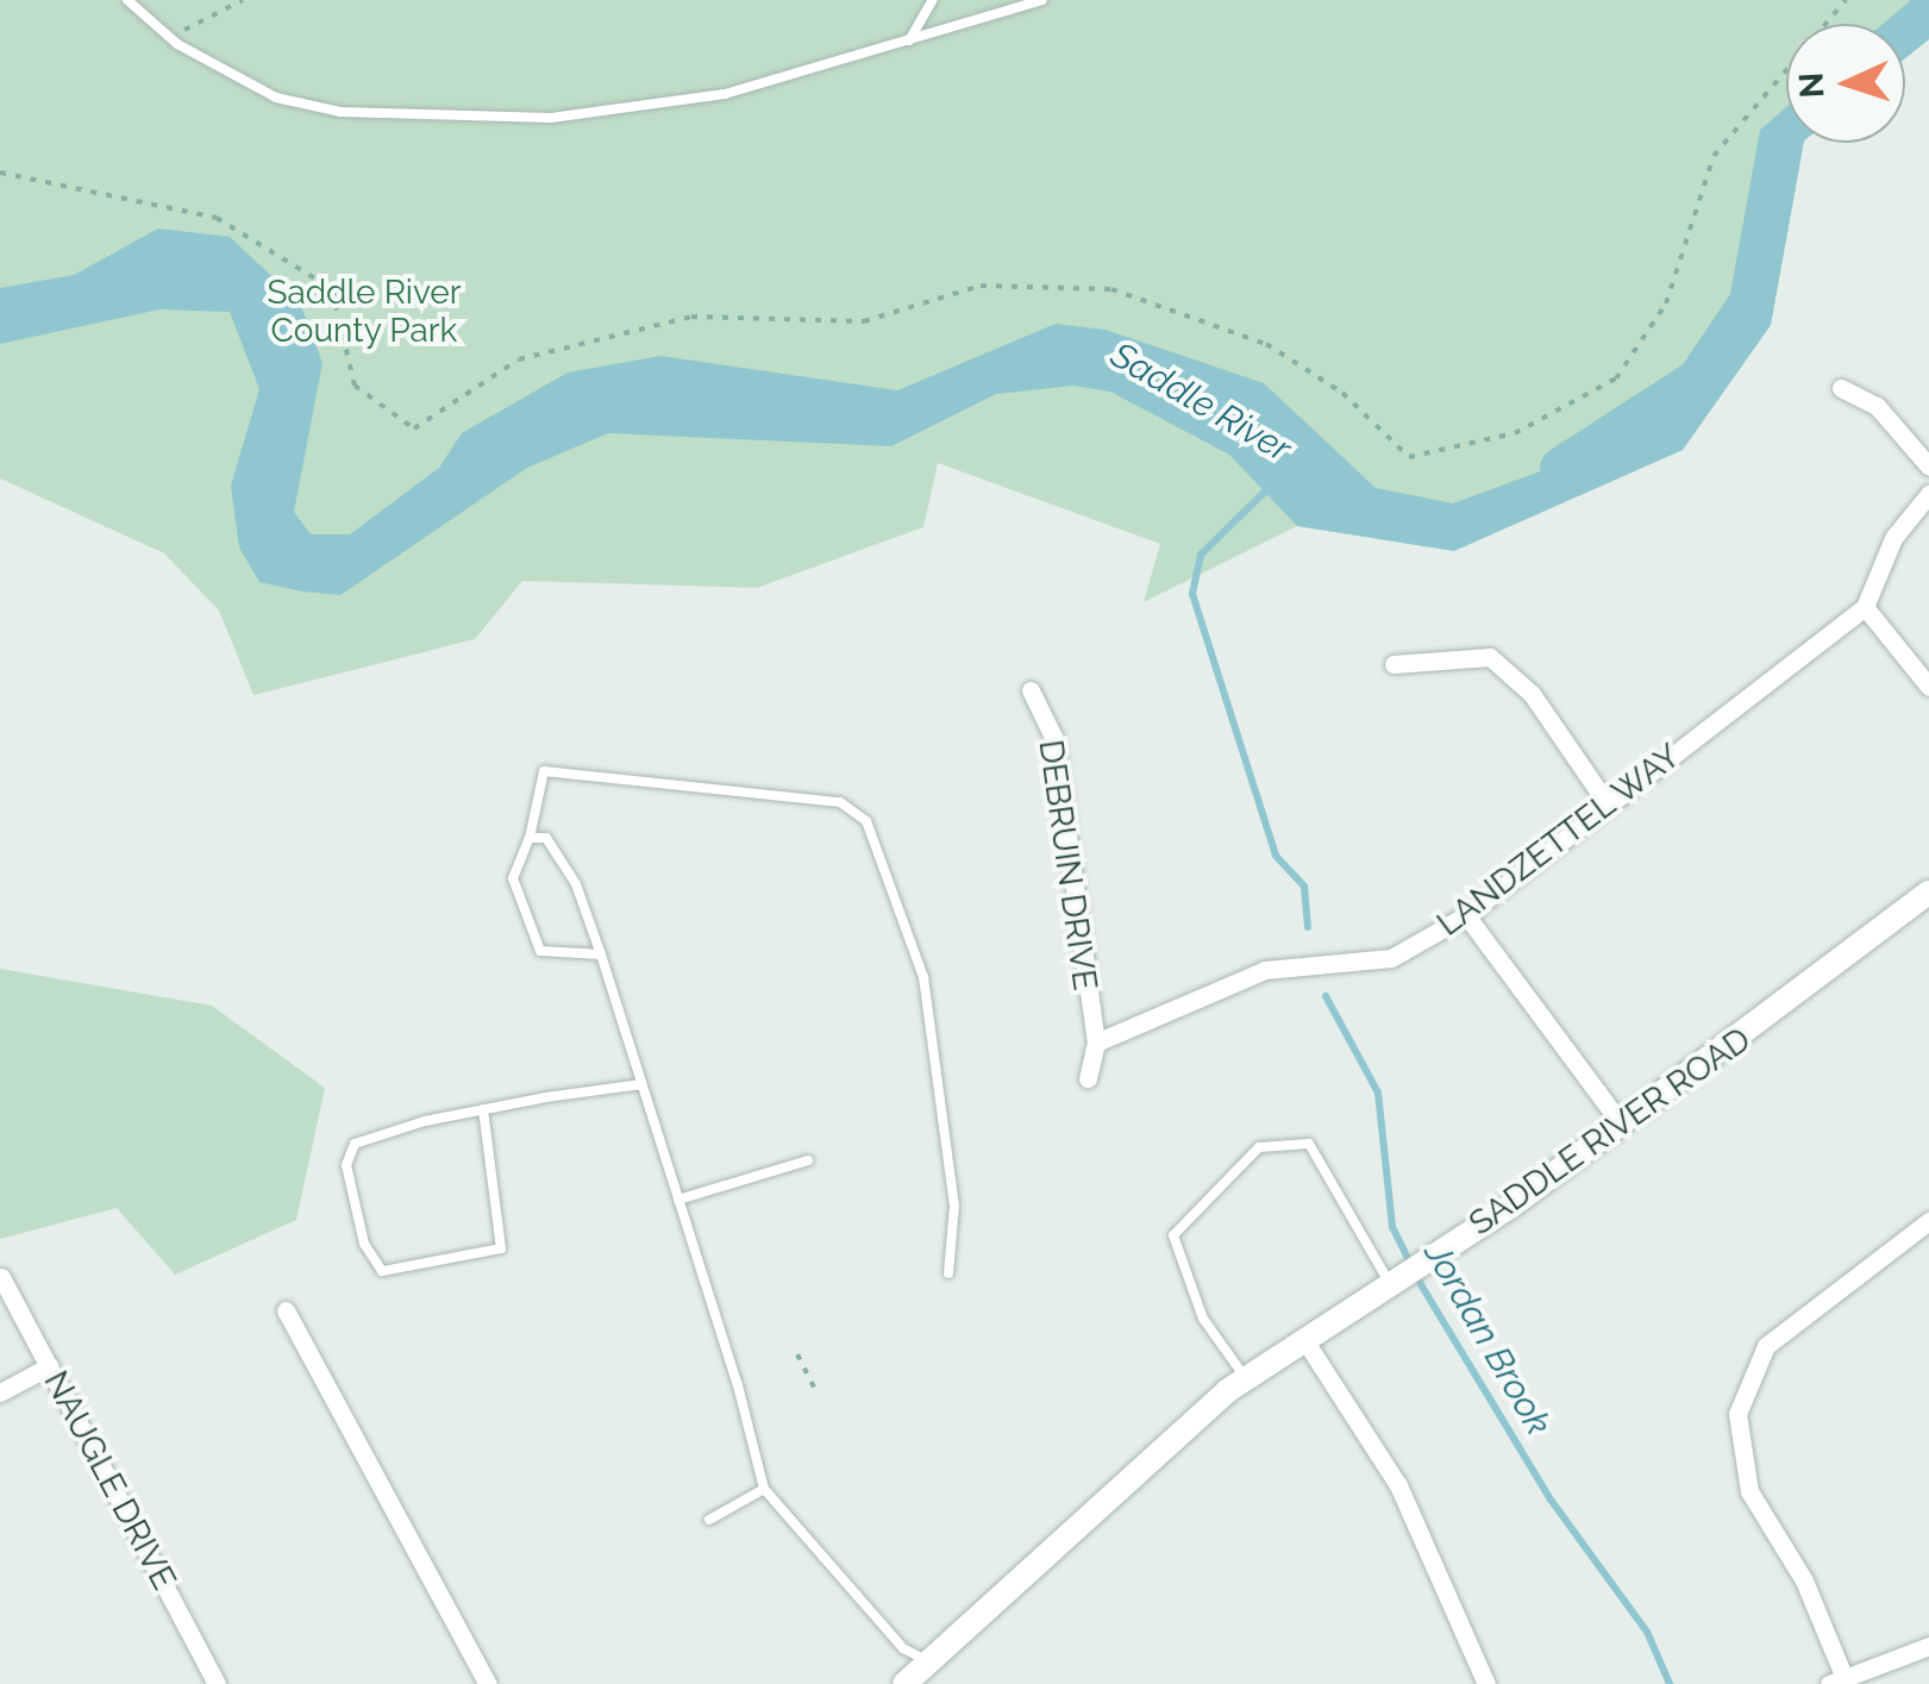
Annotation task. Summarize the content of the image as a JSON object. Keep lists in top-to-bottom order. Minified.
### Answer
{"streets":{"main road":["SADDLE RIVER ROAD"],"street":["LANDZETTEL WAY","DEBRUIN DRIVE","NAUGLE DRIVE"]},"crossings":[["LANDZETTEL WAY","DEBRUIN DRIVE"]],"water":["Saddle River","Jordan Brook"],"parks":["Saddle River County Park"],"north":"left"}
